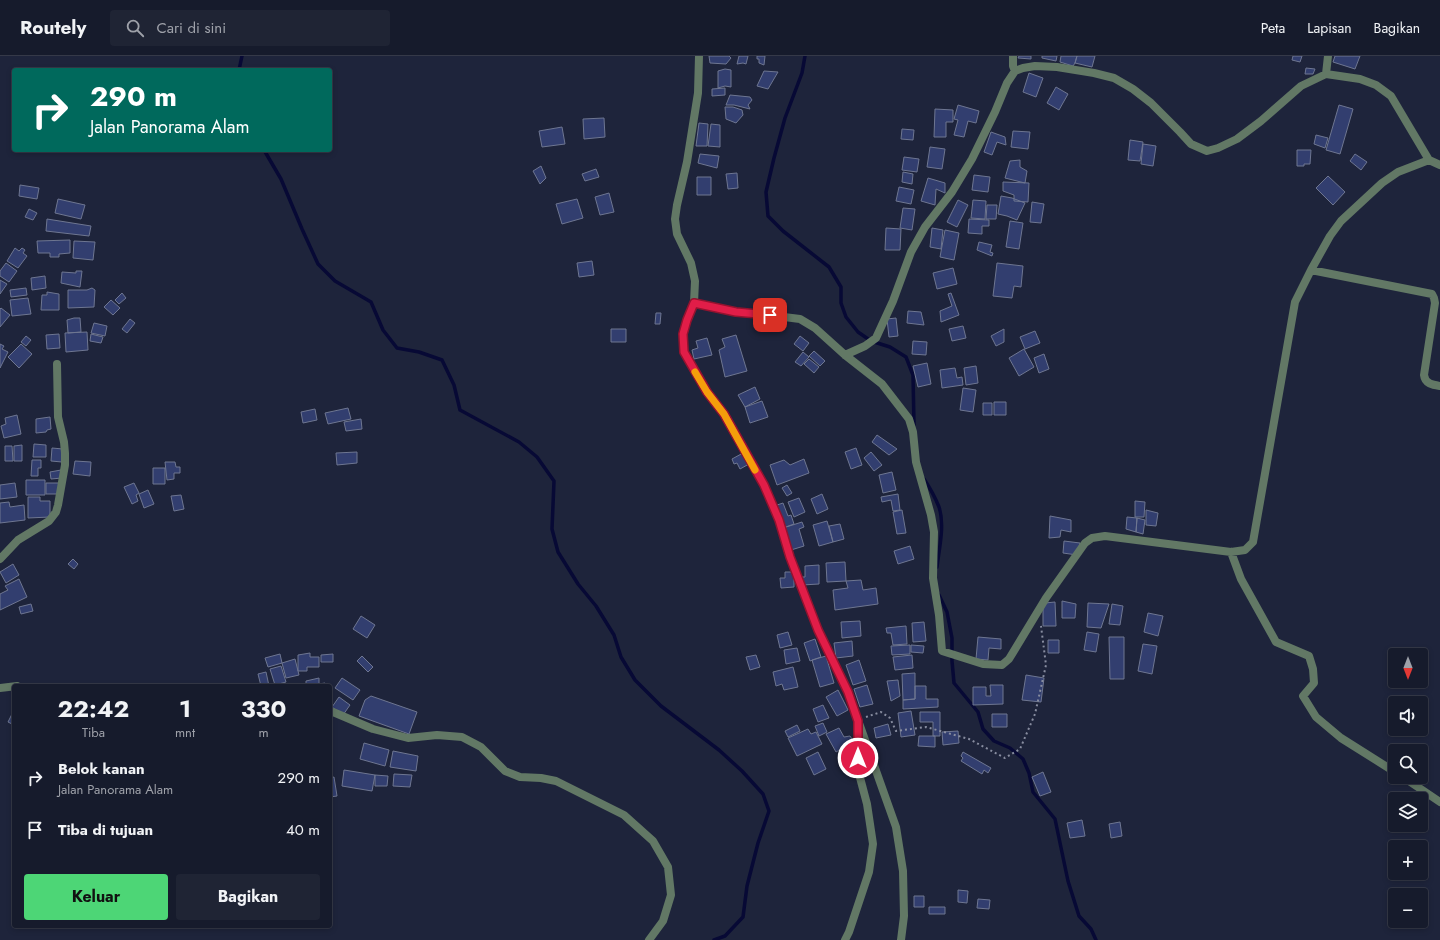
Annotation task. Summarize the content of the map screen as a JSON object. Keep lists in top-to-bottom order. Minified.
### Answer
{"north":"bottom","page":{"header":"Routely","search":"Cari di sini","nav":["Peta","Lapisan","Bagikan"],"turn":["290 m","Jalan Panorama Alam"],"map_buttons":["+","−"],"eta":["22:42","Tiba","1","mnt","330","m"],"list":[{"name":"Belok kanan","note":"Jalan Panorama Alam","value":"290 m"},{"name":"Tiba di tujuan","value":"40 m"}],"buttons":["Keluar","Bagikan"]}}
